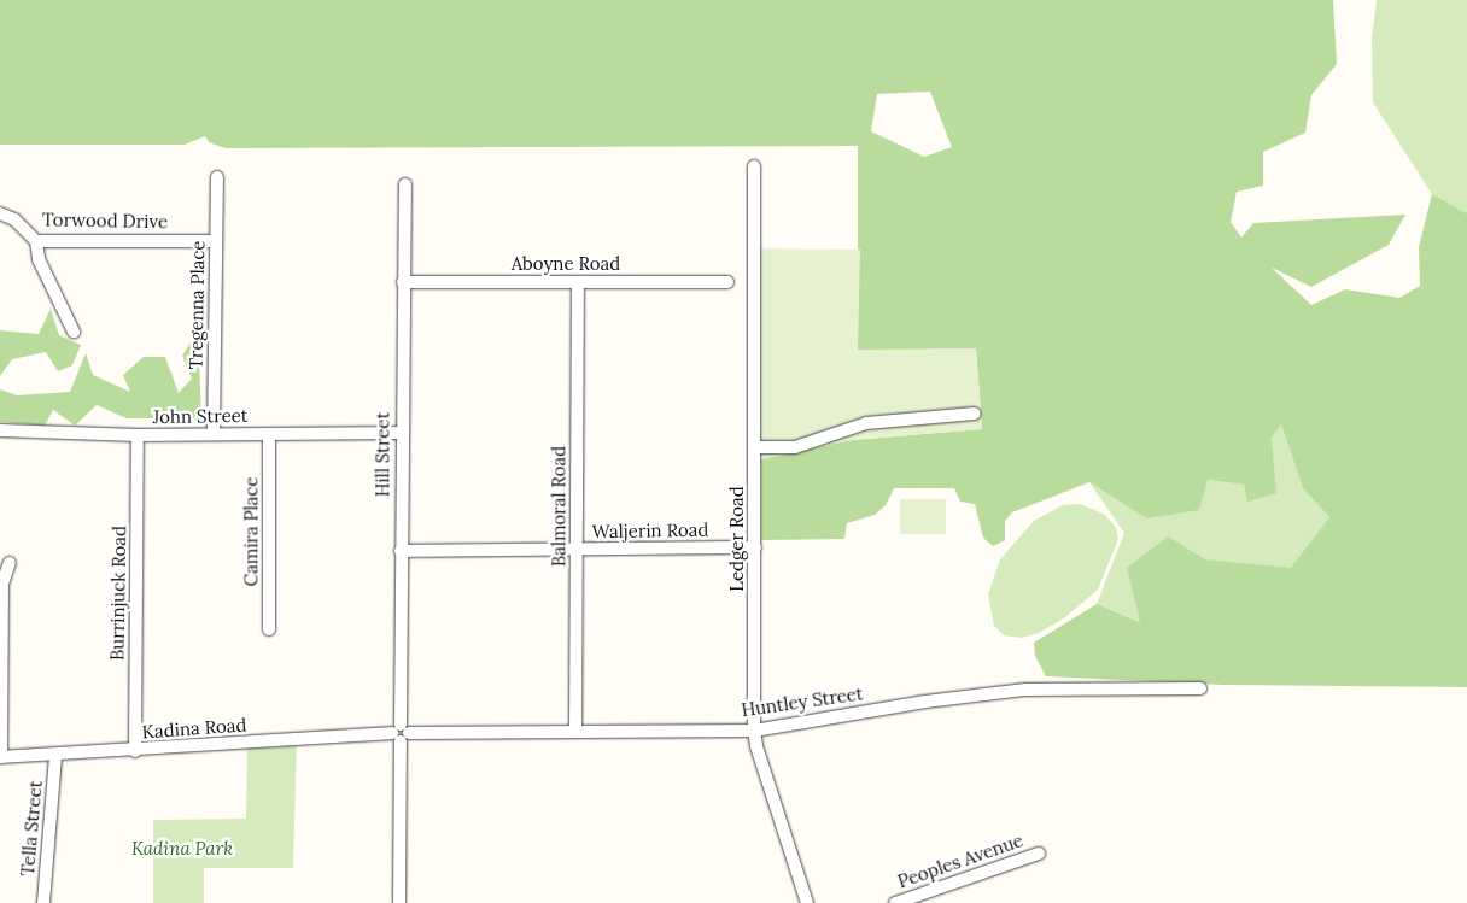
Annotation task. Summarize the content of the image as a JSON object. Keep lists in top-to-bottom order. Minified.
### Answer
{"streets":{"street":["Torwood Drive","Aboyne Road","Tregenna Place","John Street","Hill Street","Balmoral Road","Waljerin Road","Camira Place","Ledger Road","Burrinjuck Road","Huntley Street","Kadina Road","Tella Street","Peoples Avenue"]},"crossings":[["Torwood Drive","Tregenna Place"],["Aboyne Road","Hill Street"],["Aboyne Road","Balmoral Road"],["Tregenna Place","John Street"],["John Street","Hill Street"],["John Street","Camira Place"],["John Street","Burrinjuck Road"],["Hill Street","Waljerin Road"],["Hill Street","Huntley Street"],["Hill Street","Kadina Road"],["Balmoral Road","Waljerin Road"],["Balmoral Road","Huntley Street"],["Waljerin Road","Ledger Road"],["Ledger Road","Huntley Street"],["Burrinjuck Road","Kadina Road"],["Huntley Street","Kadina Road"],["Kadina Road","Tella Street"]],"parks":["Kadina Park"]}
